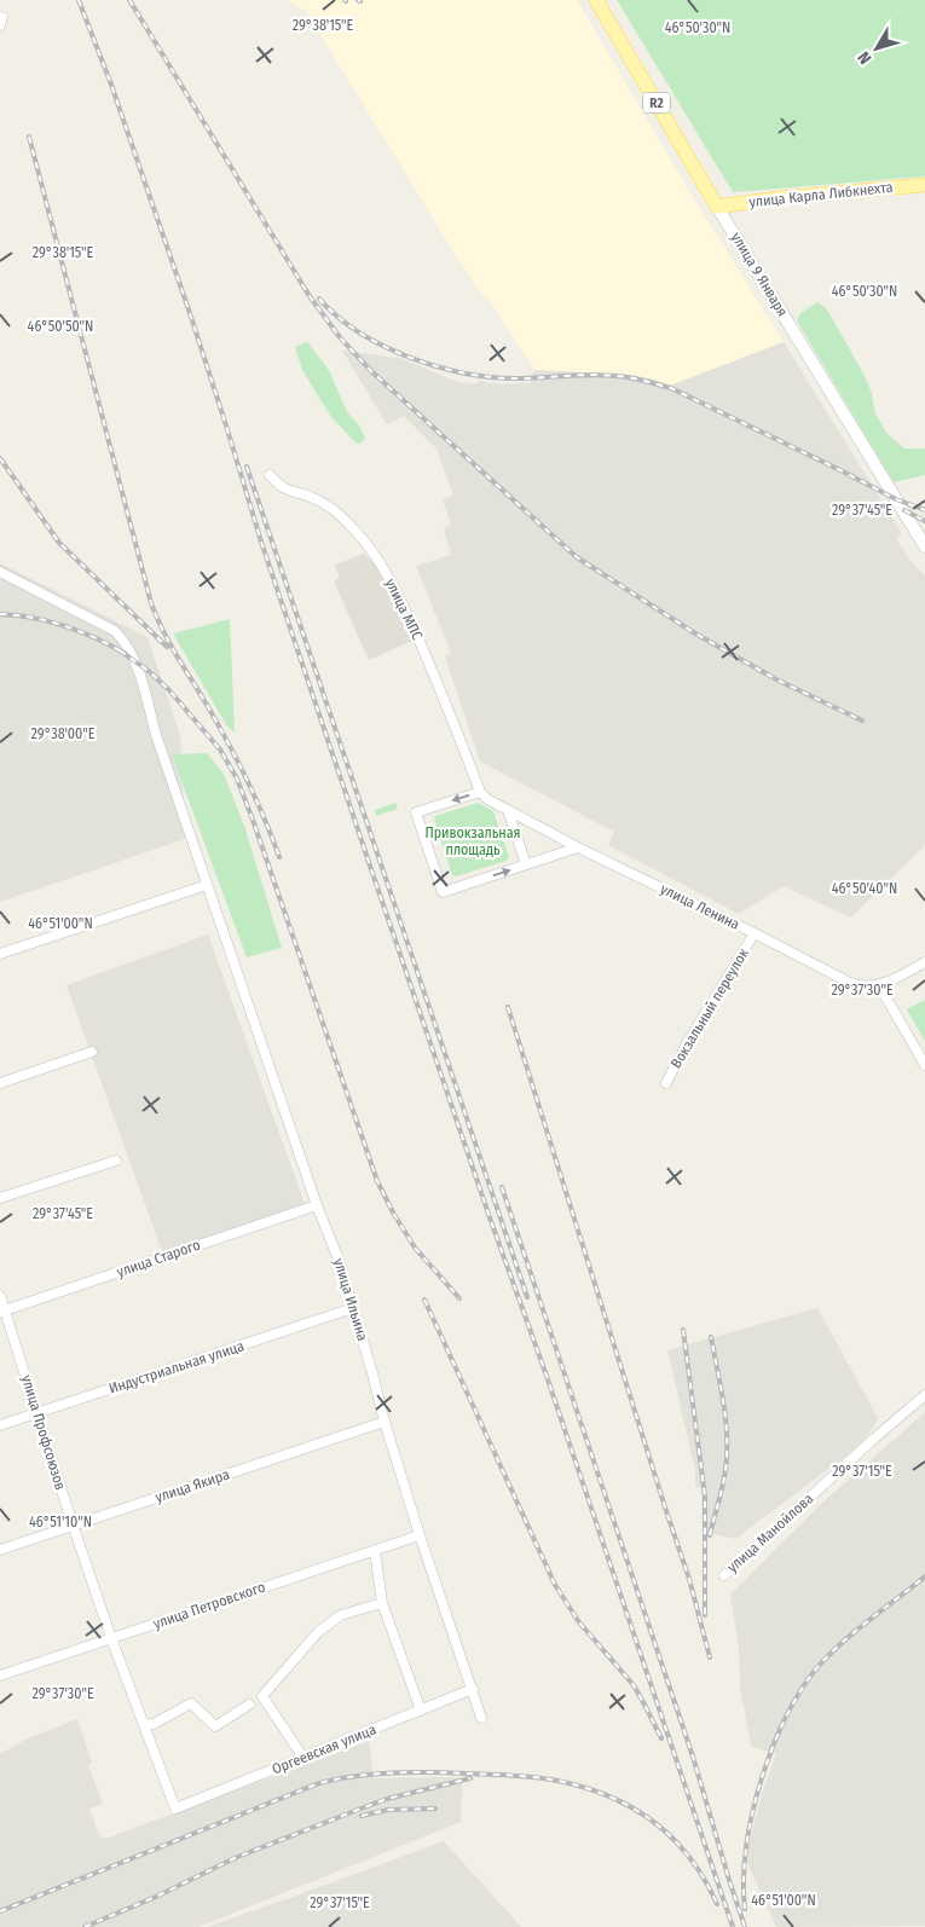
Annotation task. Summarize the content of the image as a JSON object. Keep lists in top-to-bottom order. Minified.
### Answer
{"streets":{"main road":["R2","улица Карла Либкнехта","улица 9 Января"],"street":["улица МПС","улица Ленина","Вокзальный переулок","улица Старого","улица Ильина","Индустриальная улица","улица Профсоюзов","улица Якира","улица Манойлова","улица Петровского","Оргеевская улица"]},"crossings":[["улица Карла Либкнехта","улица 9 Января"],["улица МПС","улица Ленина"],["улица Ленина","Вокзальный переулок"],["улица Старого","улица Ильина"],["улица Старого","улица Профсоюзов"],["улица Ильина","Индустриальная улица"],["улица Ильина","улица Якира"],["улица Ильина","улица Петровского"],["улица Ильина","Оргеевская улица"],["Индустриальная улица","улица Профсоюзов"],["улица Профсоюзов","улица Якира"],["улица Профсоюзов","улица Петровского"],["улица Профсоюзов","Оргеевская улица"]],"parks":["Привокзальная площадь"],"north":"bottom left","coordinates":["29°38'15\"E","46°50'30\"N","46°50'50\"N","29°37'45\"E","29°38'00\"E","46°50'40\"N","46°51'00\"N","29°37'30\"E","29°37'15\"E","46°51'10\"N"]}
